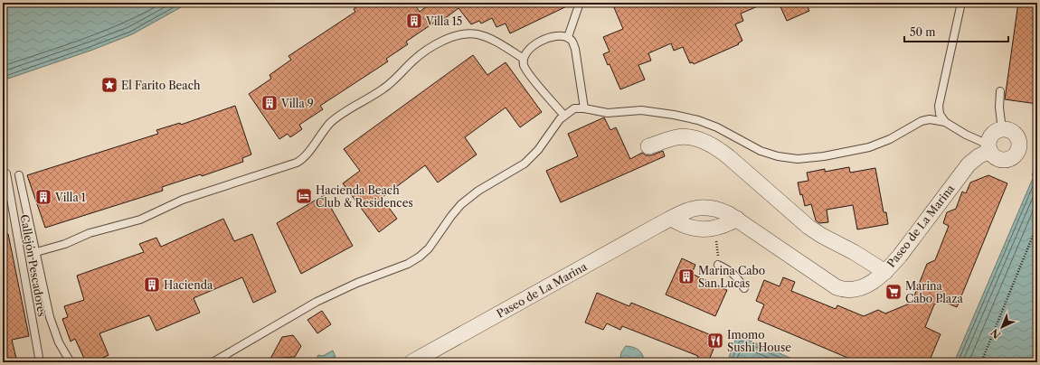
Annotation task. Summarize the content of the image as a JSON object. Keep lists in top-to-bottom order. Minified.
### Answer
{"streets":{"street":["Paseo de La Marina"],"lane":["Callejón Pescadores"]},"places":{"building":["Villa 15","Villa 9","Villa 1","Marina Cabo San Lucas","Hacienda"],"place":["El Farito Beach"],"hotel":["Hacienda Beach Club & Residences"],"supermarket":["Marina Cabo Plaza"],"restaurant":["Imomo Sushi House"]},"scale_bar":"50 m","north":"bottom left"}
